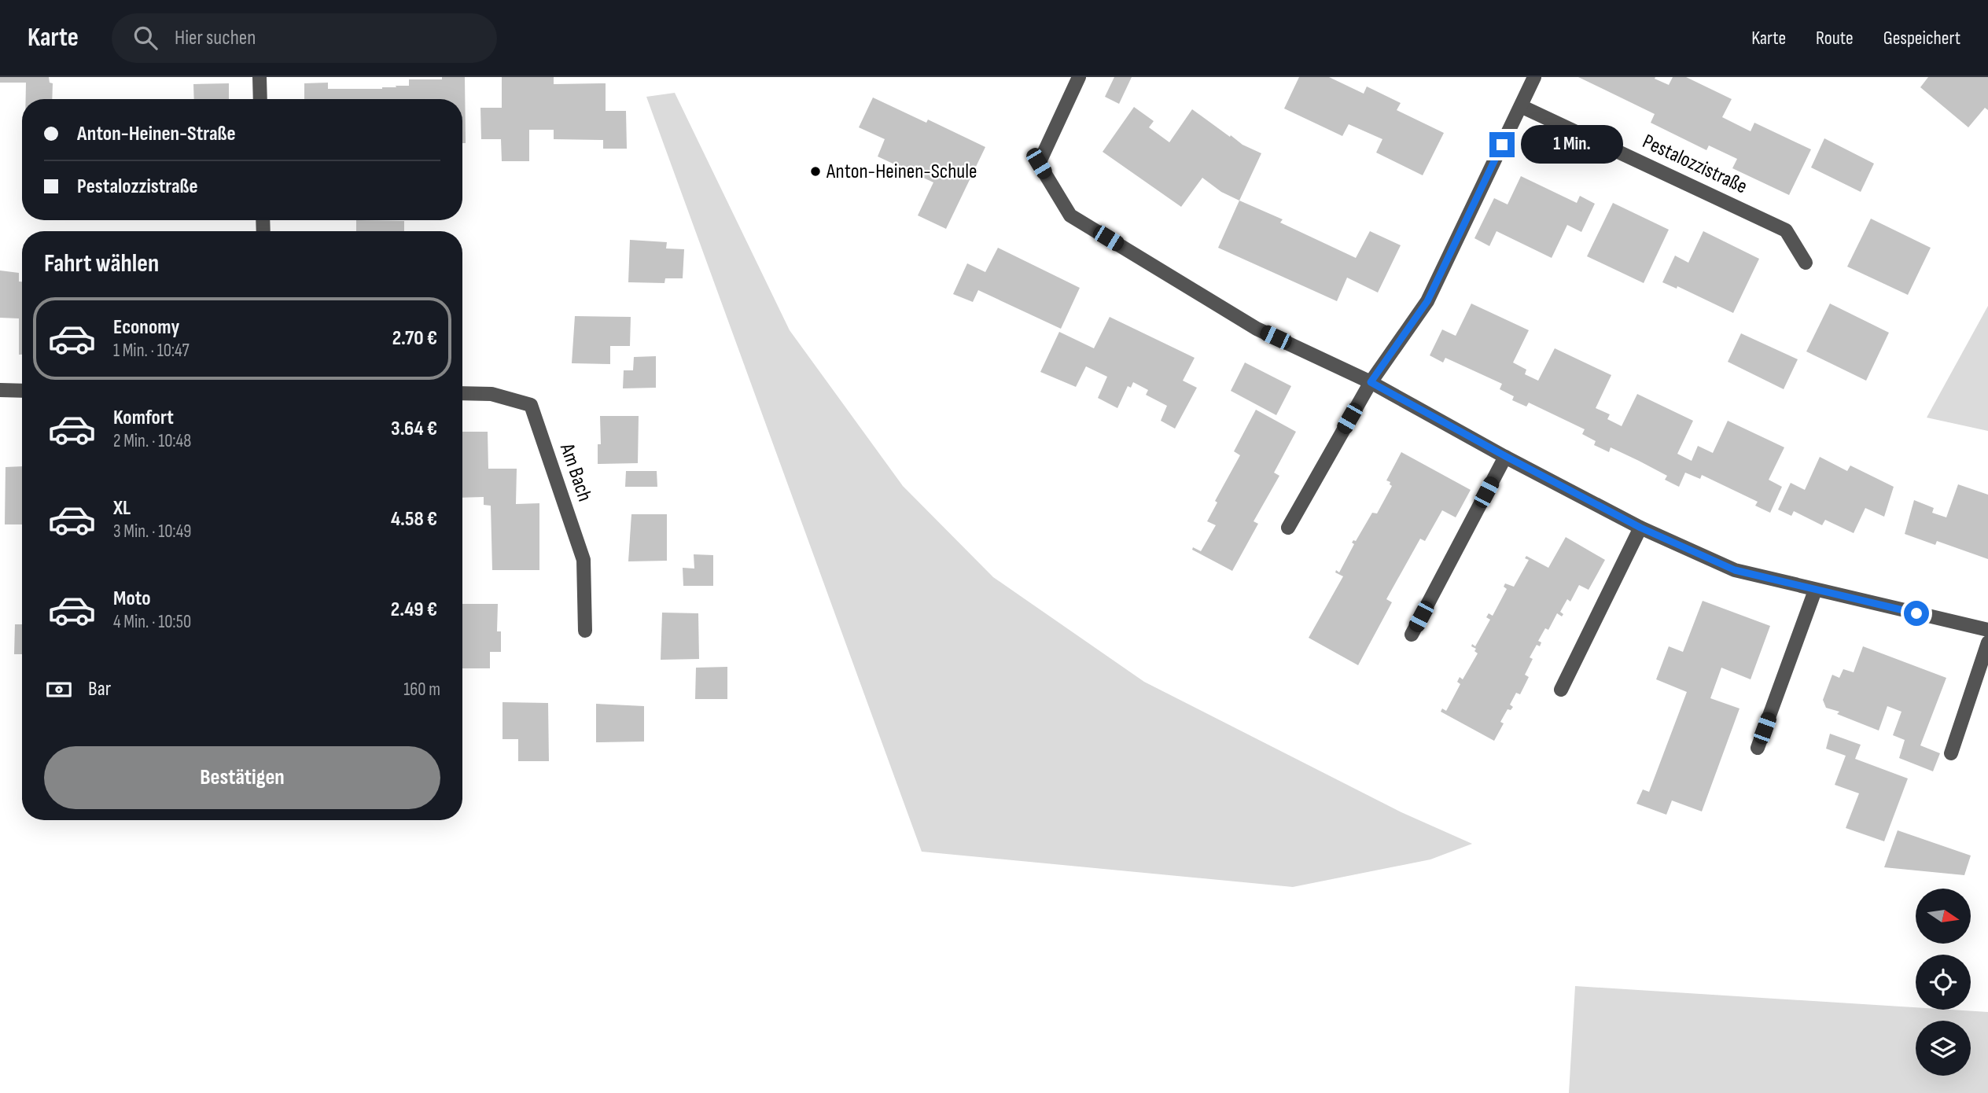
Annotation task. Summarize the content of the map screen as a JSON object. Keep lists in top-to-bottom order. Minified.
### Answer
{"streets":{"street":["Pestalozzistraße","Am Bach"]},"places":["Anton-Heinen-Schule"],"north":"right","page":{"header":"Karte","search":"Hier suchen","nav":["Karte","Route","Gespeichert"],"banner":["Anton-Heinen-Straße","Pestalozzistraße"],"bubble":"1 Min.","heading":"Fahrt wählen","list":[{"name":"Economy","note":"1 Min. · 10:47","value":"2.70 €"},{"name":"Komfort","note":"2 Min. · 10:48","value":"3.64 €"},{"name":"XL","note":"3 Min. · 10:49","value":"4.58 €"},{"name":"Moto","note":"4 Min. · 10:50","value":"2.49 €"}],"pay":["Bar","160 m"],"buttons":"Bestätigen"}}
